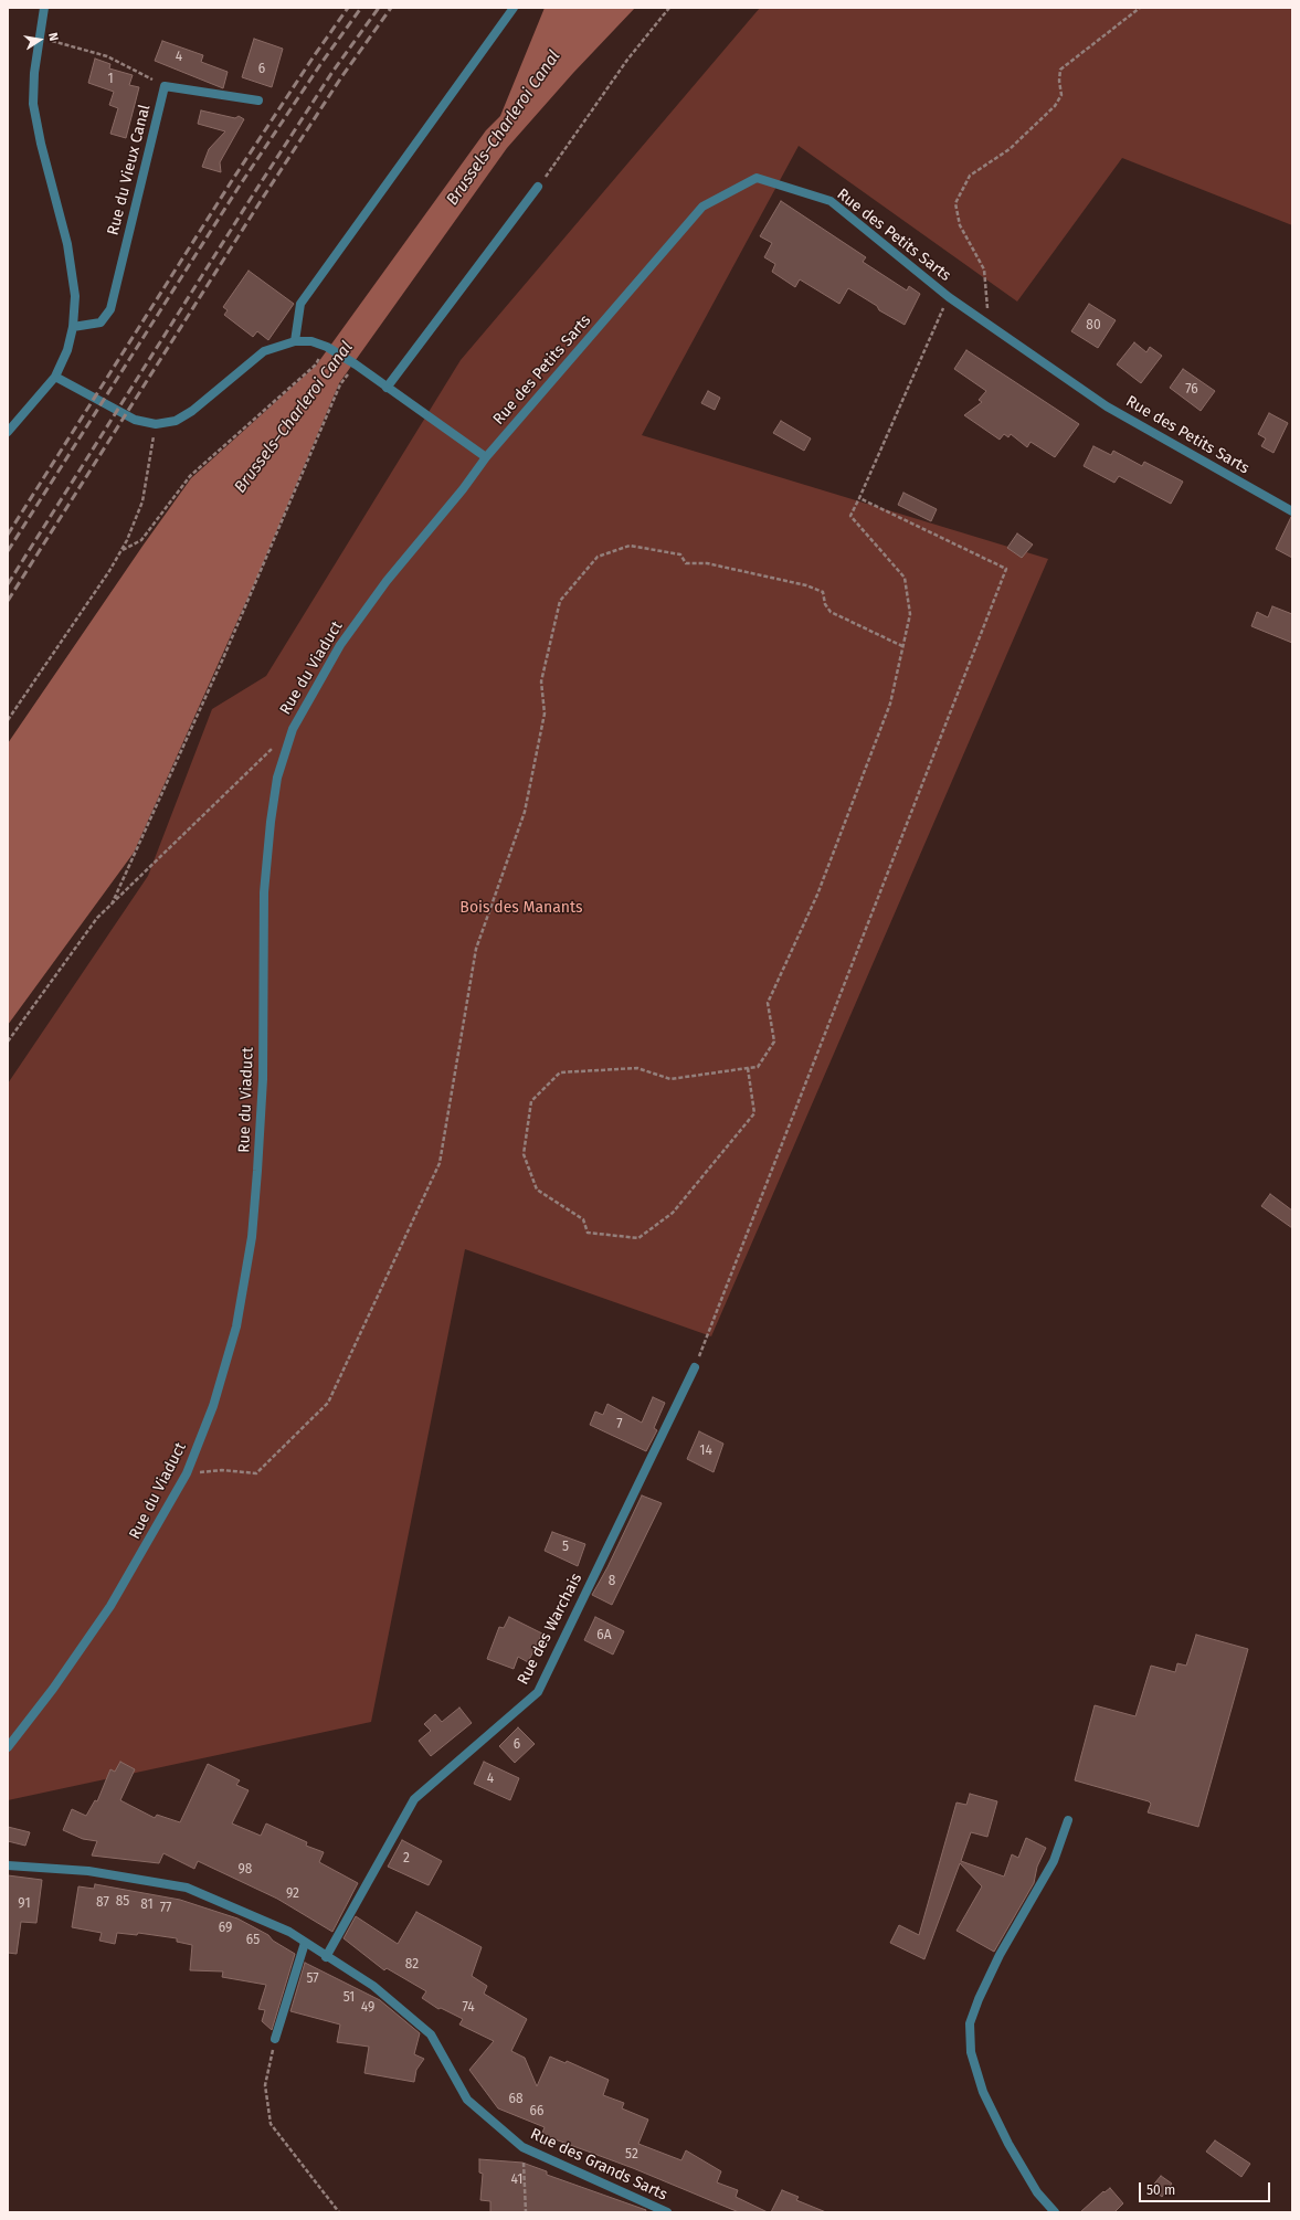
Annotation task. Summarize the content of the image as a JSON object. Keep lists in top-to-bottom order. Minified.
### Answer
{"streets":{"street":["Rue du Vieux Canal","Rue des Petits Sarts","Rue du Viaduct","Rue des Warchais","Rue des Grands Sarts"]},"crossings":[["Rue des Petits Sarts","Rue du Viaduct"],["Rue des Warchais","Rue des Grands Sarts"]],"water":["Brussels–Charleroi Canal"],"parks":["Bois des Manants"],"house_numbers":["4","6","1","80","76","7","14","5","8","6A","6","4","2","98","92","85","87","91","81","77","69","65","82","57","51","49","74","68","66","52","41"],"scale_bar":"50 m","north":"right"}
